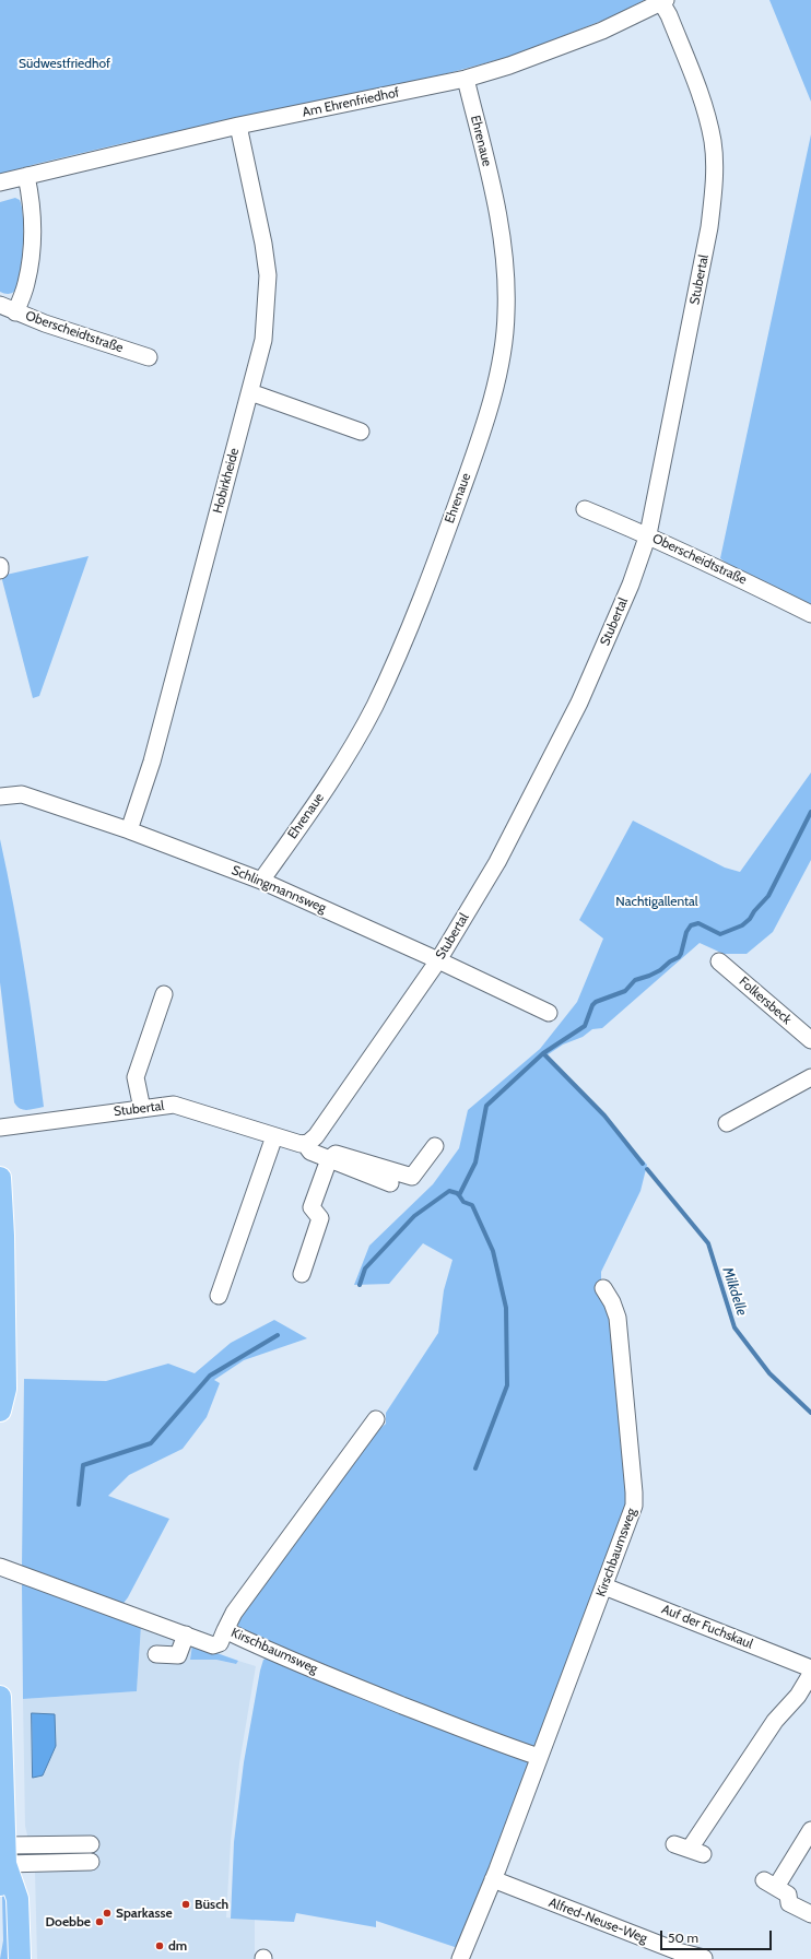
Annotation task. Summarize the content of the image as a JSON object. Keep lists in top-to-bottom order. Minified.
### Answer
{"streets":{"street":["Am Ehrenfriedhof","Ehrenaue","Stubertal","Oberscheidtstraße","Hobirkheide","Schlingmannsweg","Folkersbeck","Kirschbaumsweg","Auf der Fuchskaul","Alfred-Neuse-Weg"]},"crossings":[["Am Ehrenfriedhof","Ehrenaue"],["Am Ehrenfriedhof","Stubertal"],["Am Ehrenfriedhof","Hobirkheide"],["Ehrenaue","Schlingmannsweg"],["Stubertal","Oberscheidtstraße"],["Stubertal","Schlingmannsweg"],["Hobirkheide","Schlingmannsweg"],["Kirschbaumsweg","Auf der Fuchskaul"],["Kirschbaumsweg","Alfred-Neuse-Weg"]],"water":["Milkdelle"],"parks":["Südwestfriedhof","Nachtigallental"],"places":["Büsch","Sparkasse","Doebbe","dm"],"scale_bar":"50 m"}
